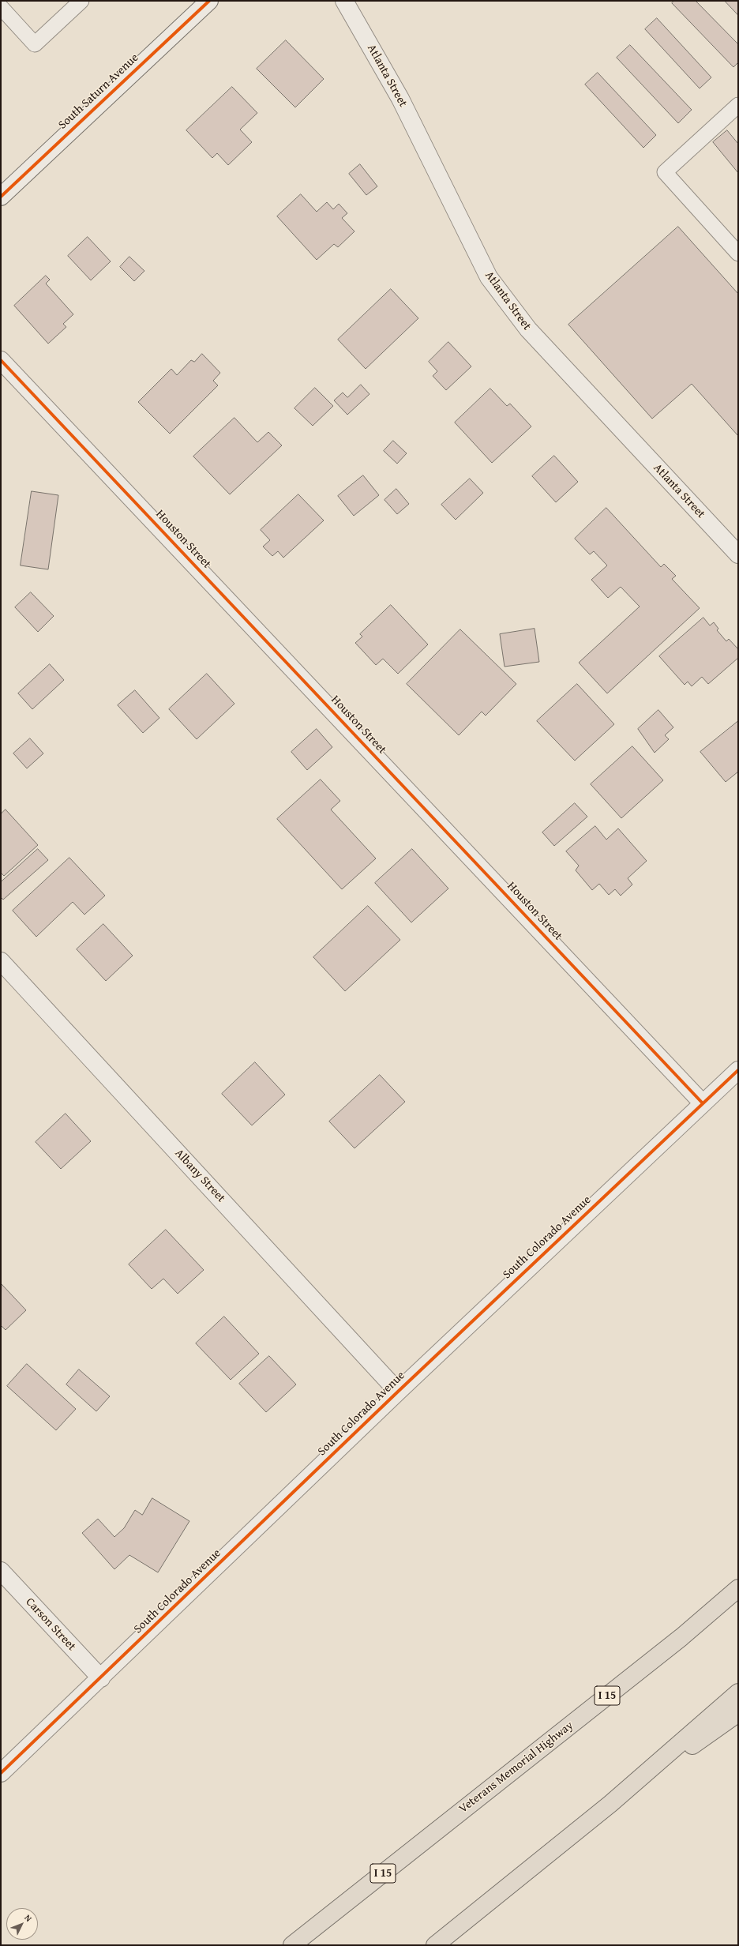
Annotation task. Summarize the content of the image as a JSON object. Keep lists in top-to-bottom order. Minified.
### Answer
{"streets":{"highway":["I 15","Veterans Memorial Highway"],"street":["Atlanta Street","South Saturn Avenue","Houston Street","Albany Street","South Colorado Avenue","Carson Street"]},"crossings":[["Houston Street","South Colorado Avenue"],["Albany Street","South Colorado Avenue"],["South Colorado Avenue","Carson Street"]],"north":"top right"}
